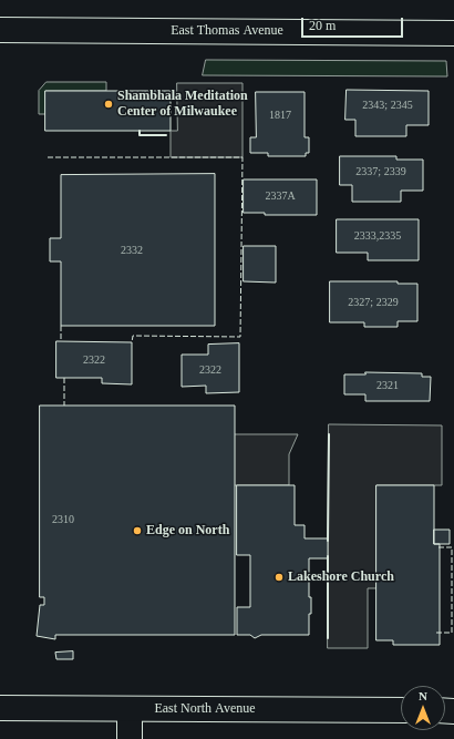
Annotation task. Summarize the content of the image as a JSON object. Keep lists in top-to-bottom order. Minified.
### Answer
{"streets":{"street":["East Thomas Avenue","East North Avenue"]},"places":["Shambhala Meditation Center of Milwaukee","Edge on North","Lakeshore Church"],"house_numbers":["2343; 2345","1817","2337; 2339","2337A","2333,2335","2332","2327; 2329","2322","2322","2321","2310"],"scale_bar":"20 m","north":"top"}
